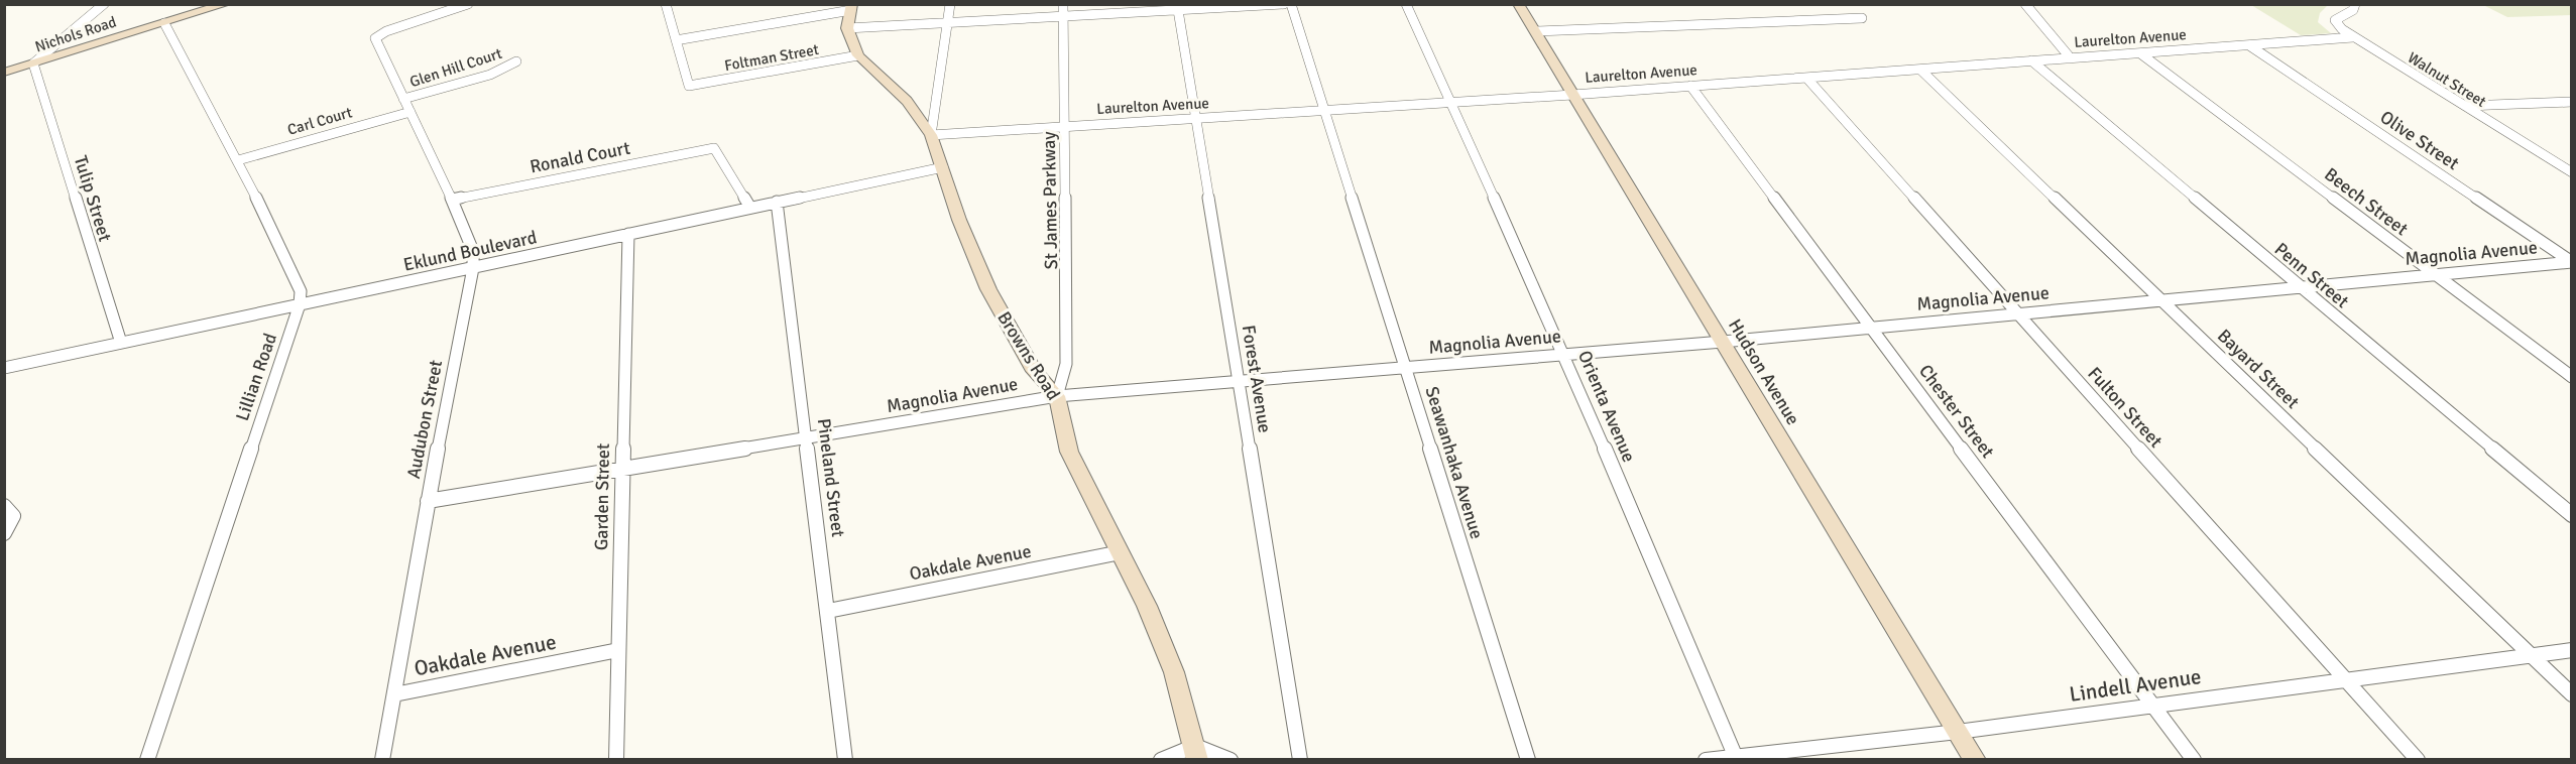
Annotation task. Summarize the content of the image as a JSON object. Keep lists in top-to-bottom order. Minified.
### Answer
{"streets":{"street":["Nichols Road","Laurelton Avenue","Foltman Street","Glen Hill Court","Walnut Street","Carl Court","Olive Street","Ronald Court","Tulip Street","St James Parkway","Beech Street","Eklund Boulevard","Magnolia Avenue","Penn Street","Browns Road","Bayard Street","Hudson Avenue","Lillian Road","Forest Avenue","Orienta Avenue","Fulton Street","Chester Street","Audubon Street","Seawanhaka Avenue","Pineland Street","Garden Street","Oakdale Avenue","Lindell Avenue"]},"crossings":[["Nichols Road","Tulip Street"],["Laurelton Avenue","Walnut Street"],["Laurelton Avenue","Olive Street"],["Laurelton Avenue","St James Parkway"],["Laurelton Avenue","Beech Street"],["Laurelton Avenue","Penn Street"],["Laurelton Avenue","Browns Road"],["Laurelton Avenue","Bayard Street"],["Laurelton Avenue","Hudson Avenue"],["Laurelton Avenue","Forest Avenue"],["Laurelton Avenue","Orienta Avenue"],["Laurelton Avenue","Fulton Street"],["Laurelton Avenue","Chester Street"],["Laurelton Avenue","Seawanhaka Avenue"],["Foltman Street","Browns Road"],["Glen Hill Court","Audubon Street"],["Carl Court","Audubon Street"],["Olive Street","Magnolia Avenue"],["Ronald Court","Eklund Boulevard"],["Ronald Court","Audubon Street"],["Tulip Street","Eklund Boulevard"],["St James Parkway","Magnolia Avenue"],["St James Parkway","Browns Road"],["Beech Street","Magnolia Avenue"],["Eklund Boulevard","Browns Road"],["Eklund Boulevard","Lillian Road"],["Eklund Boulevard","Audubon Street"],["Eklund Boulevard","Pineland Street"],["Eklund Boulevard","Garden Street"],["Magnolia Avenue","Penn Street"],["Magnolia Avenue","Browns Road"],["Magnolia Avenue","Bayard Street"],["Magnolia Avenue","Hudson Avenue"],["Magnolia Avenue","Forest Avenue"],["Magnolia Avenue","Orienta Avenue"],["Magnolia Avenue","Fulton Street"],["Magnolia Avenue","Chester Street"],["Magnolia Avenue","Audubon Street"],["Magnolia Avenue","Seawanhaka Avenue"],["Magnolia Avenue","Pineland Street"],["Magnolia Avenue","Garden Street"],["Browns Road","Oakdale Avenue"],["Bayard Street","Lindell Avenue"],["Hudson Avenue","Lindell Avenue"],["Orienta Avenue","Lindell Avenue"],["Fulton Street","Lindell Avenue"],["Chester Street","Lindell Avenue"],["Audubon Street","Oakdale Avenue"],["Pineland Street","Oakdale Avenue"],["Garden Street","Oakdale Avenue"]]}
